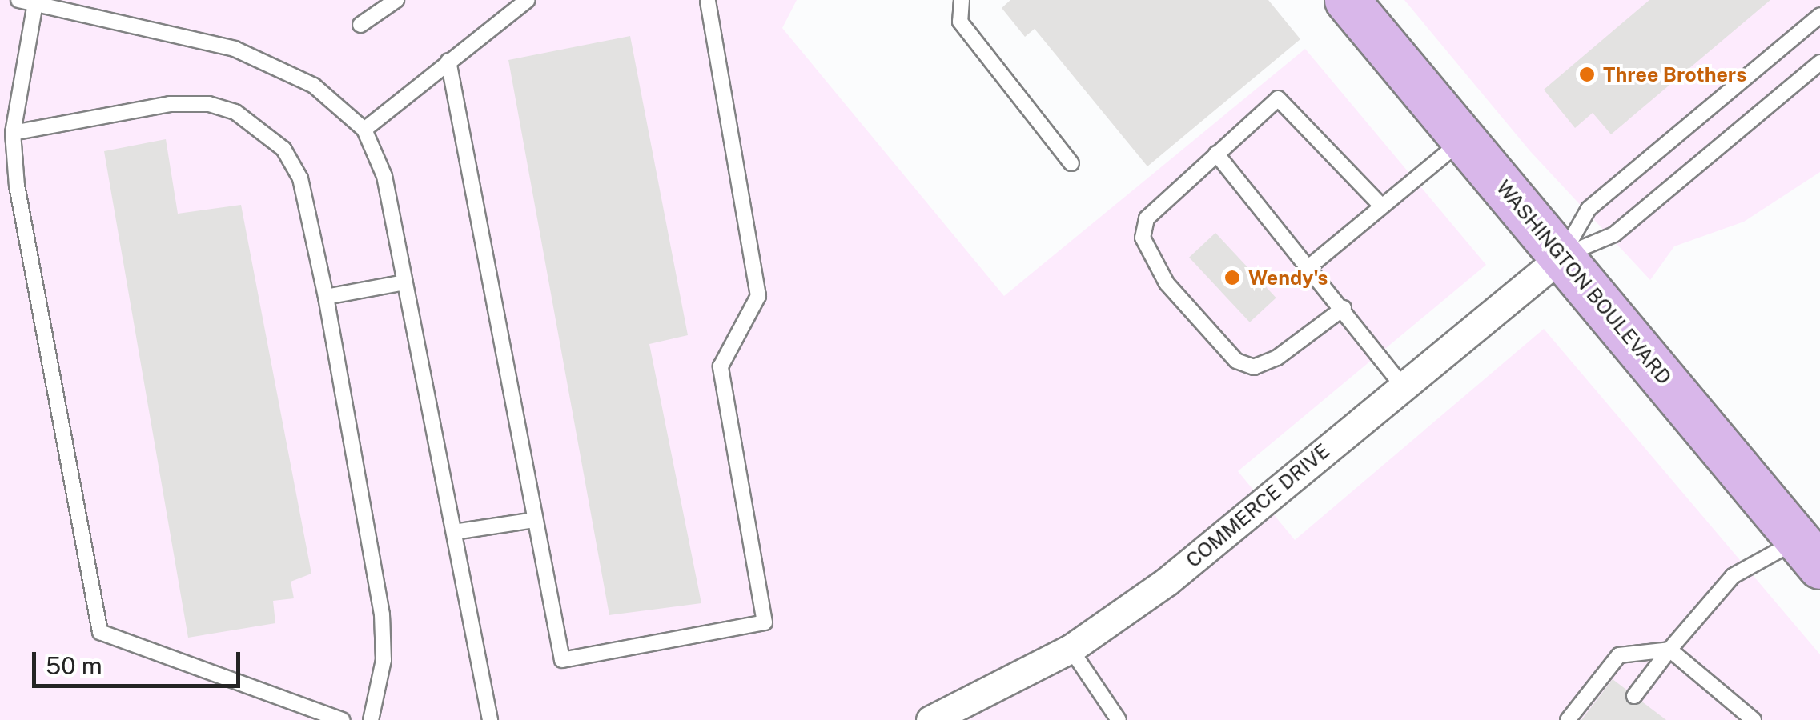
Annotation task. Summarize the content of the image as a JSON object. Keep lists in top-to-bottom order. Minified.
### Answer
{"streets":{"main road":["WASHINGTON BOULEVARD"],"street":["COMMERCE DRIVE"]},"crossings":[["WASHINGTON BOULEVARD","COMMERCE DRIVE"]],"places":["Three Brothers","Wendy's"],"scale_bar":"50 m"}
